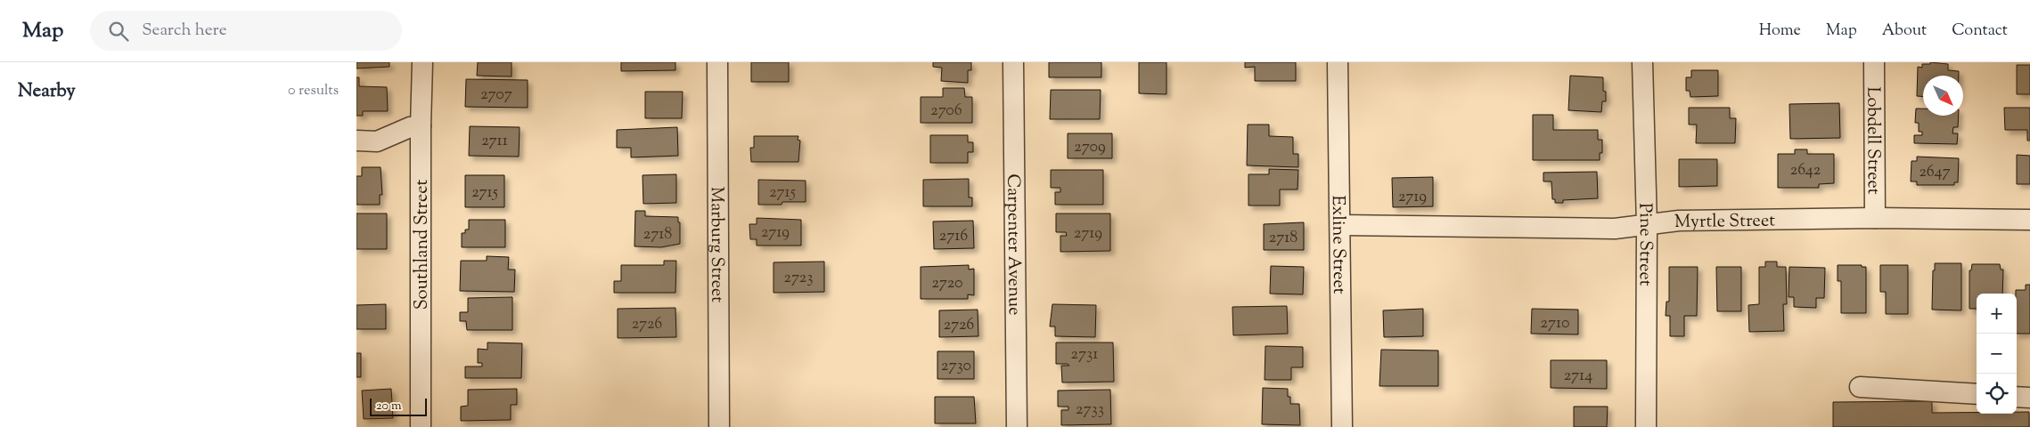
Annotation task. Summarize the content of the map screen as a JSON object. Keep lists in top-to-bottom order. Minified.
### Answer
{"streets":{"street":["Lobdell Street","Myrtle Street","Southland Street","Marburg Street","Carpenter Avenue","Exline Street","Pine Street"]},"crossings":[["Lobdell Street","Myrtle Street"],["Myrtle Street","Exline Street"],["Myrtle Street","Pine Street"]],"house_numbers":["2707","2706","2711","2709","2642","2647","2715","2715","2719","2719","2719","2718","2716","2718","2723","2720","2710","2726","2726","2731","2730","2714","2733"],"scale_bar":"20 m","north":"bottom right","page":{"header":"Map","search":"Search here","nav":["Home","Map","About","Contact"],"heading":["Nearby","0 results"],"map_buttons":["+","−"],"scale":"20 m"}}
